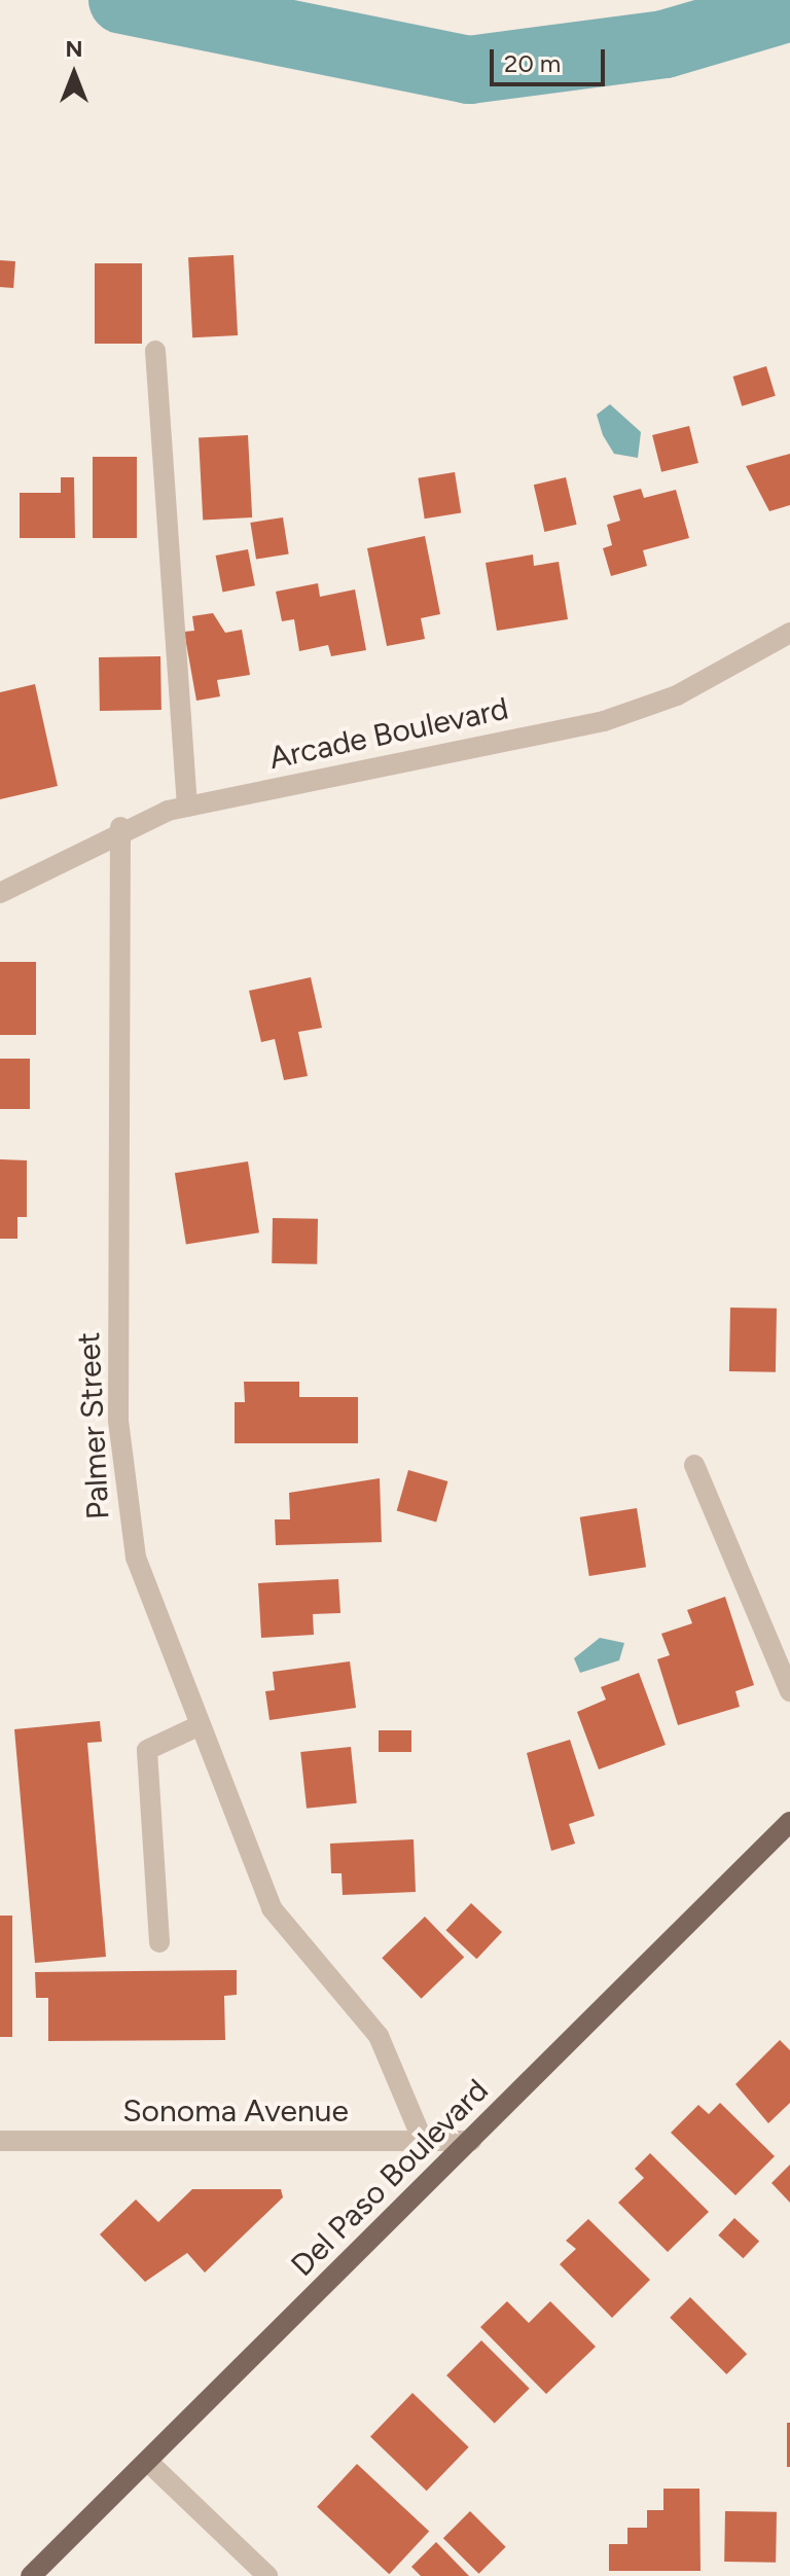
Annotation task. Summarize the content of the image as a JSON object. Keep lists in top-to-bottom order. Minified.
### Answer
{"streets":{"main road":["Del Paso Boulevard"],"street":["Arcade Boulevard","Palmer Street","Sonoma Avenue"]},"crossings":[["Arcade Boulevard","Palmer Street"],["Palmer Street","Sonoma Avenue"],["Sonoma Avenue","Del Paso Boulevard"]],"scale_bar":"20 m","north":"top"}
